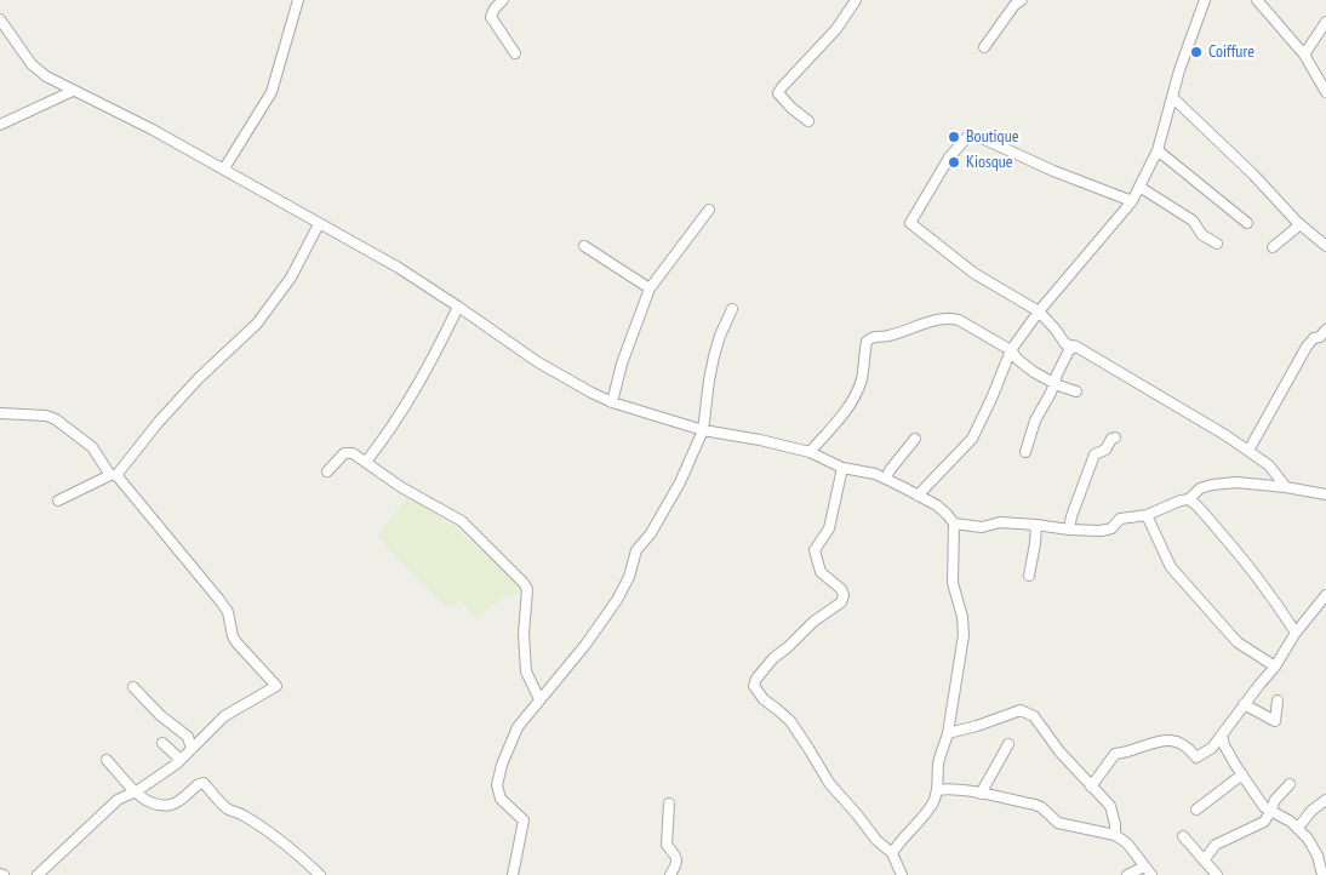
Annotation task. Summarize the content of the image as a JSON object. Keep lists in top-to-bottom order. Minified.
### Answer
{"places":["Coiffure","Boutique","Kiosque"]}
